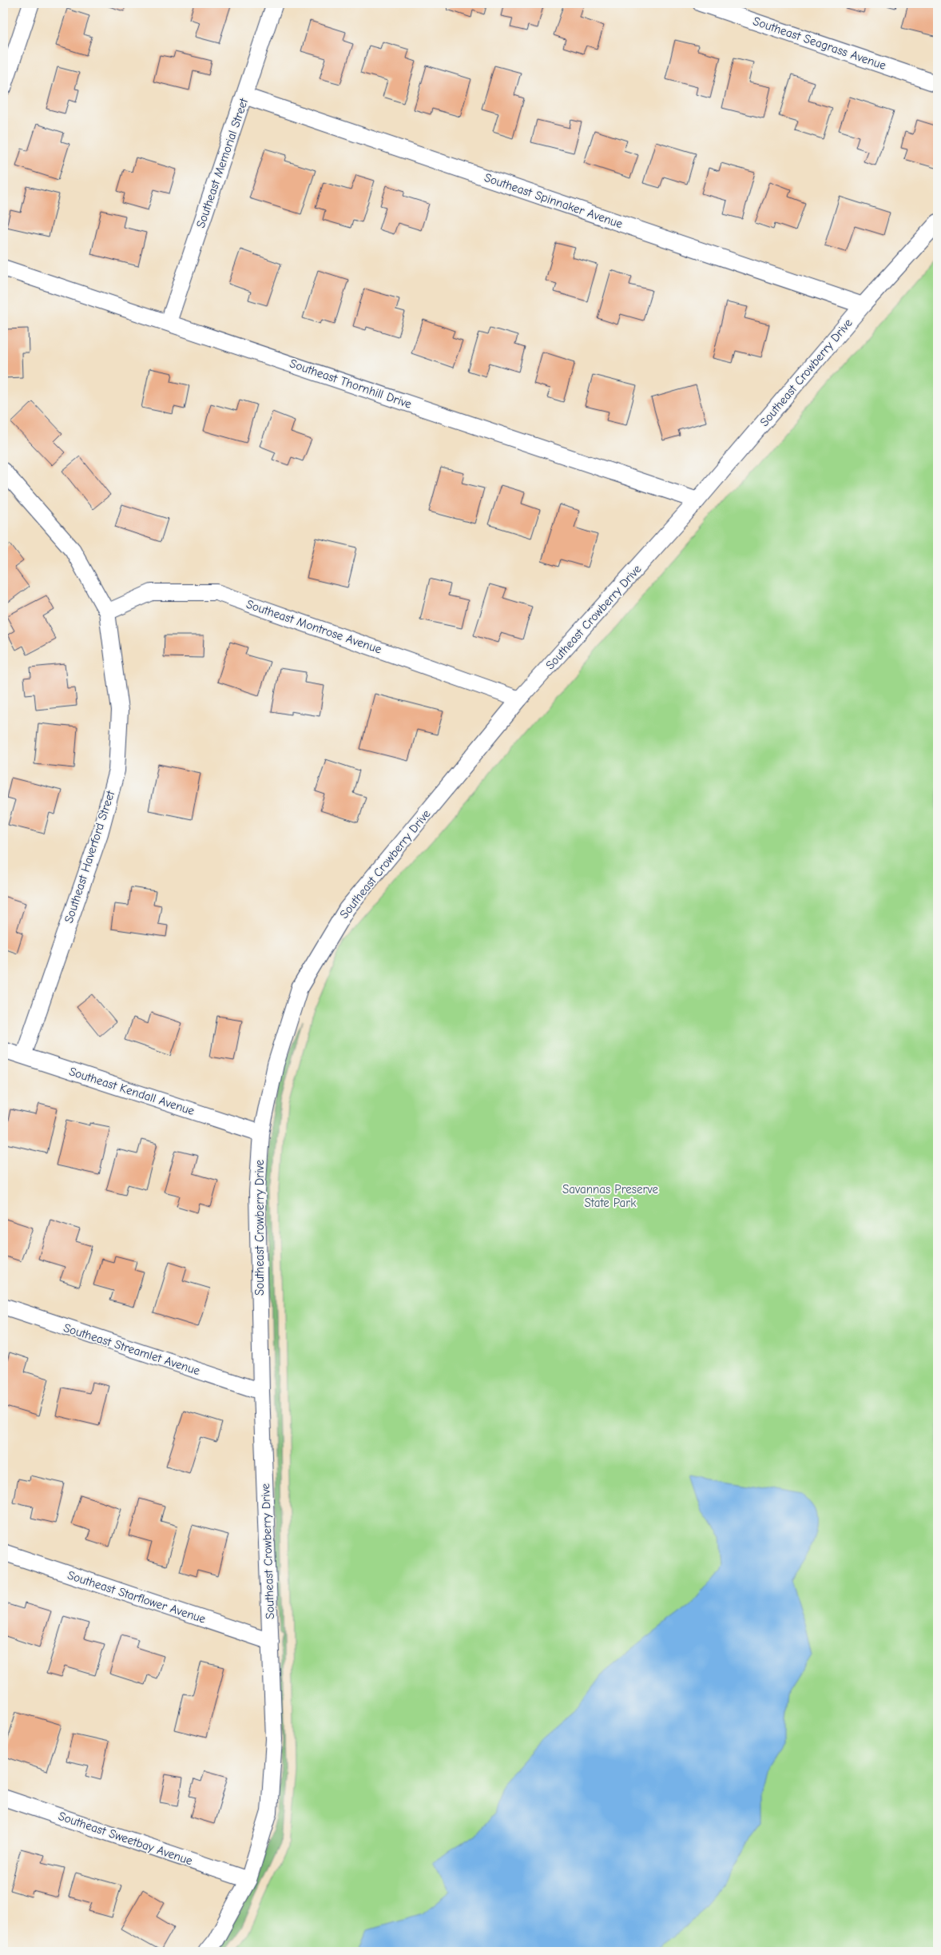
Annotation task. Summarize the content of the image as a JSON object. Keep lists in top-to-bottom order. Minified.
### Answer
{"streets":{"street":["Southeast Seagrass Avenue","Southeast Memorial Street","Southeast Spinnaker Avenue","Southeast Crowberry Drive","Southeast Thornhill Drive","Southeast Montrose Avenue","Southeast Haverford Street","Southeast Kendall Avenue","Southeast Streamlet Avenue","Southeast Starflower Avenue","Southeast Sweetbay Avenue"]},"crossings":[["Southeast Memorial Street","Southeast Spinnaker Avenue"],["Southeast Memorial Street","Southeast Thornhill Drive"],["Southeast Spinnaker Avenue","Southeast Crowberry Drive"],["Southeast Crowberry Drive","Southeast Thornhill Drive"],["Southeast Crowberry Drive","Southeast Montrose Avenue"],["Southeast Crowberry Drive","Southeast Kendall Avenue"],["Southeast Crowberry Drive","Southeast Streamlet Avenue"],["Southeast Crowberry Drive","Southeast Starflower Avenue"],["Southeast Crowberry Drive","Southeast Sweetbay Avenue"],["Southeast Montrose Avenue","Southeast Haverford Street"],["Southeast Haverford Street","Southeast Kendall Avenue"]],"parks":["Savannas Preserve State Park"]}
